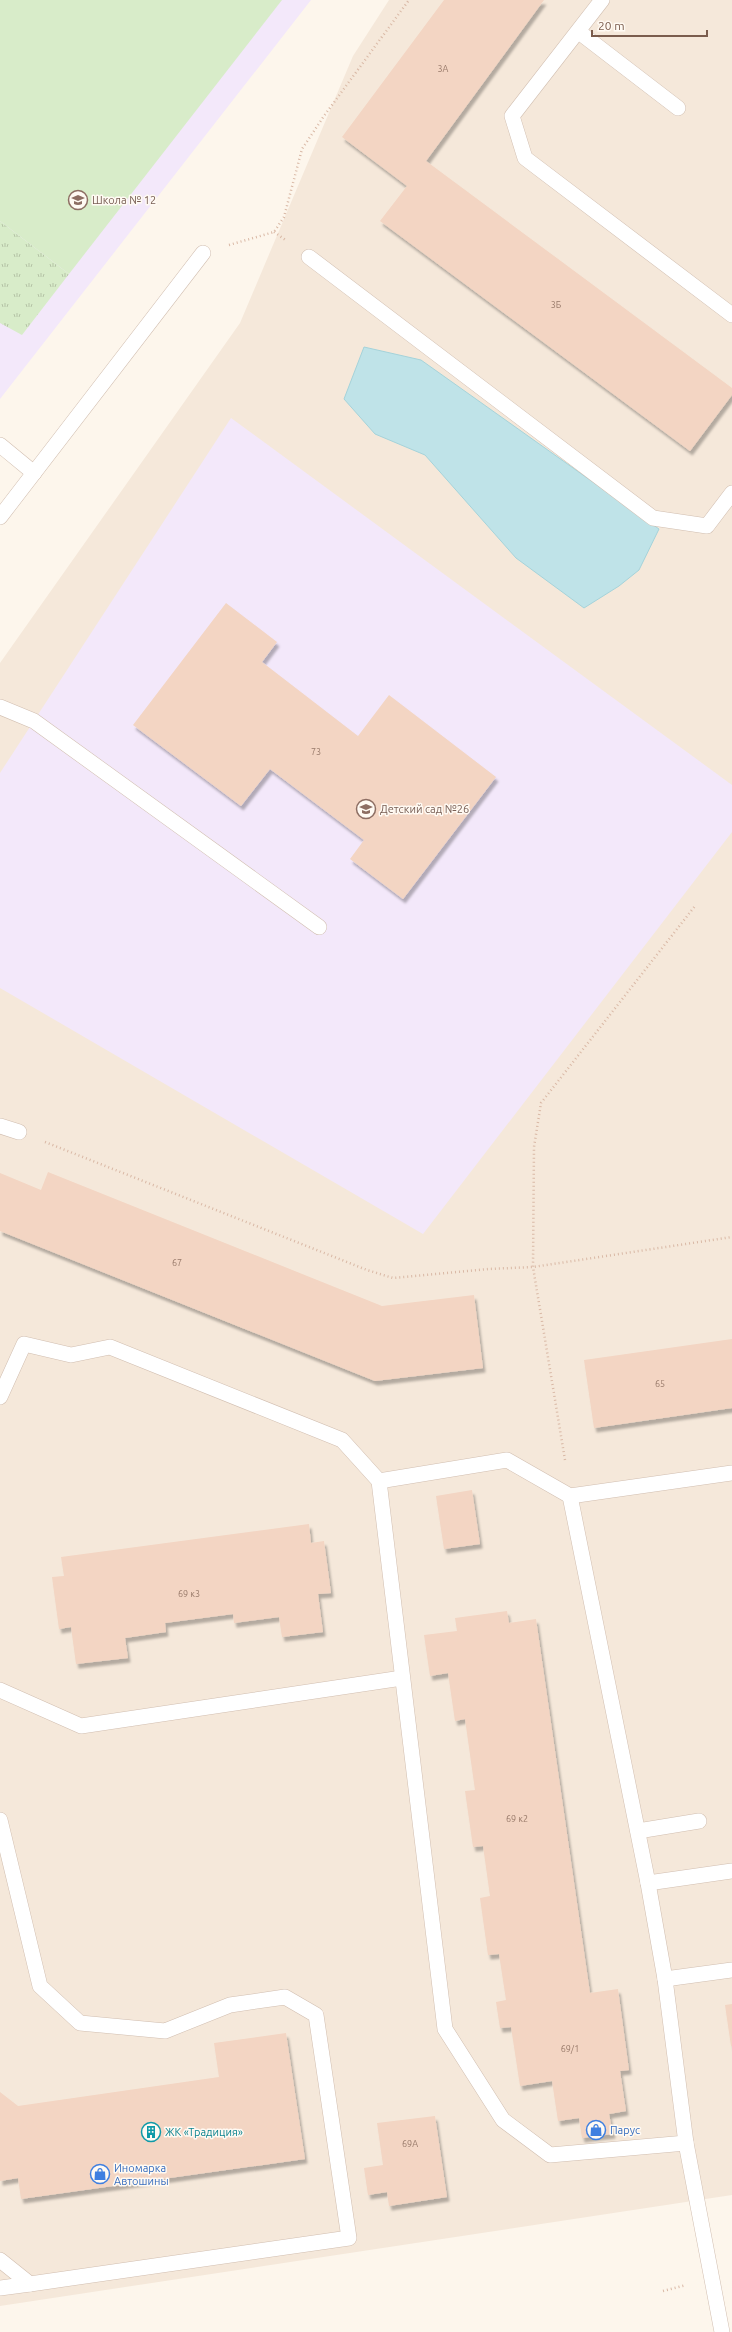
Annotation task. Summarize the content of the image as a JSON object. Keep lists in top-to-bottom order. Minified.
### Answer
{"places":{"school or university":["Школа № 12","Детский сад №26"],"shop":["Парус","Иномарка Автошины"],"building":["ЖК «Традиция»"]},"house_numbers":["3А","3Б","73","67","65","69 к3","69 к2","69/1","69А"],"scale_bar":"20 m"}
